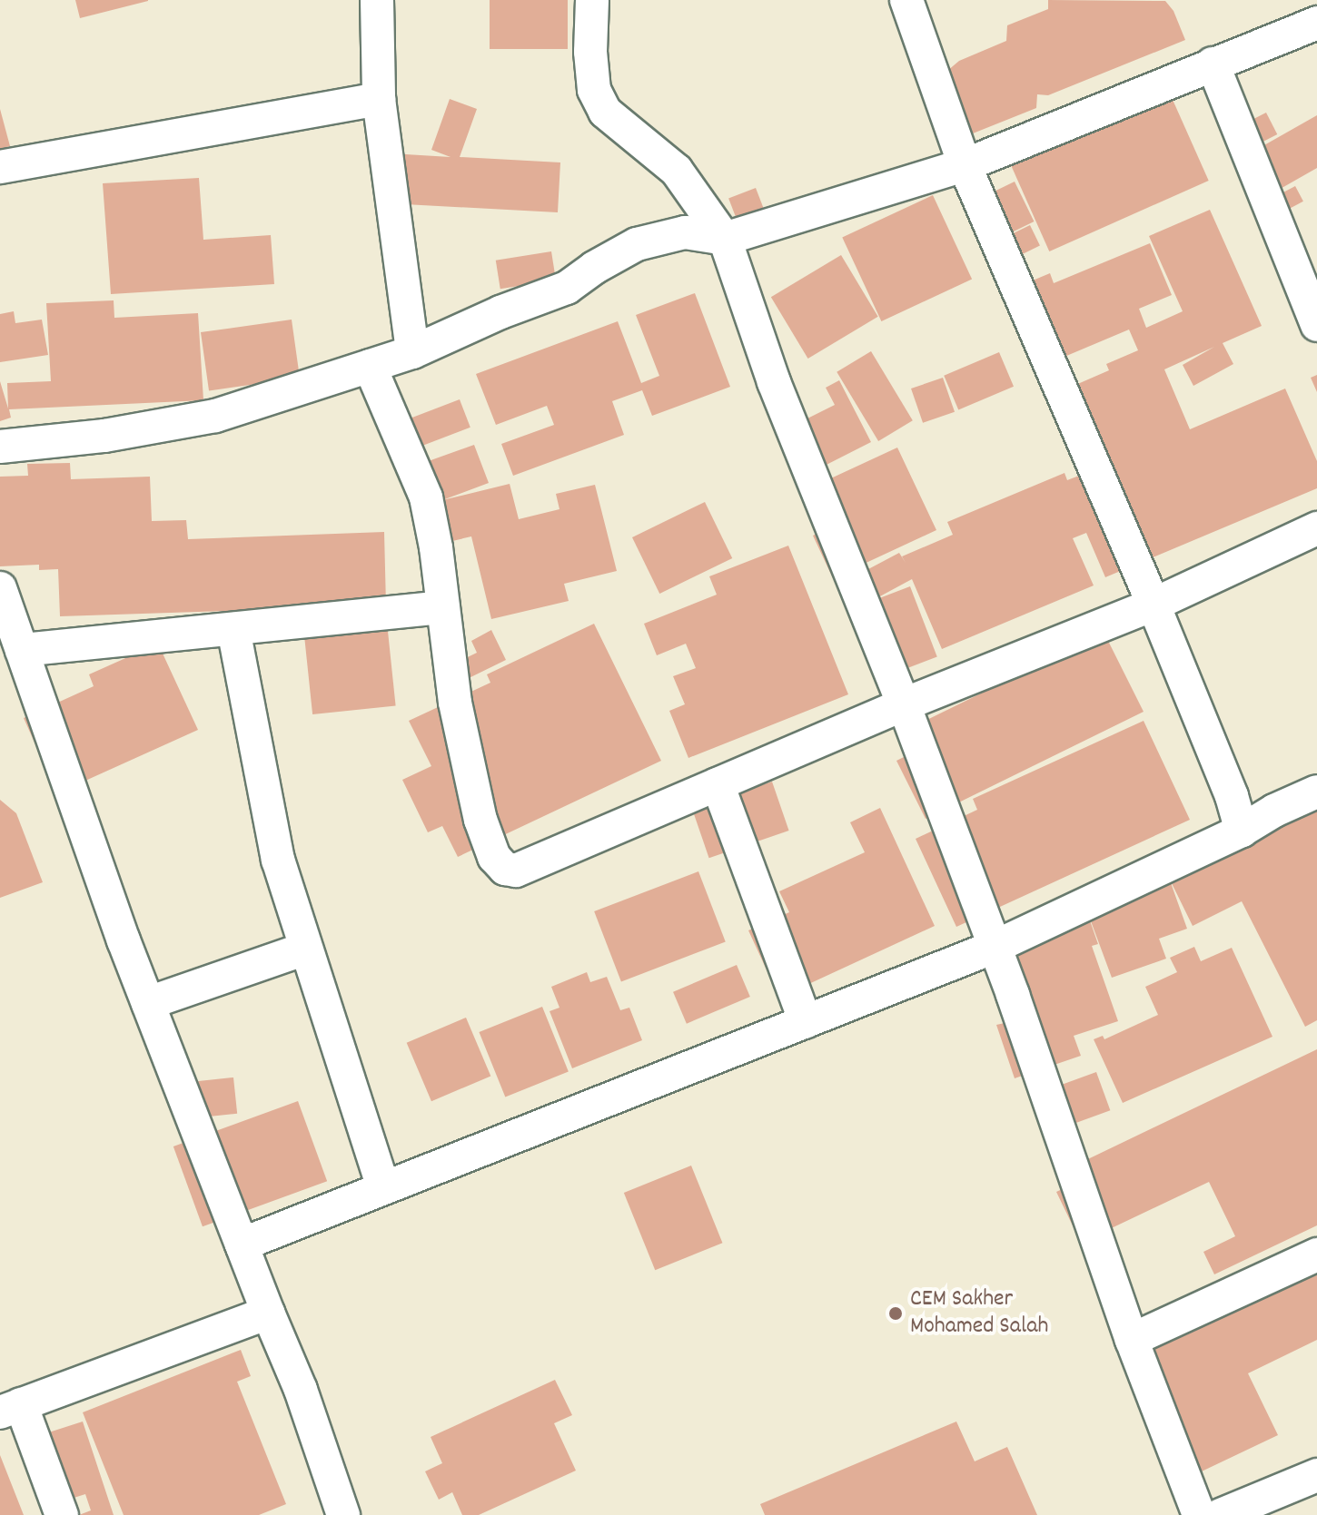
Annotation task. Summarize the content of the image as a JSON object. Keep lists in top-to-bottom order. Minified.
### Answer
{"places":["CEM Sakher Mohamed Salah"]}
